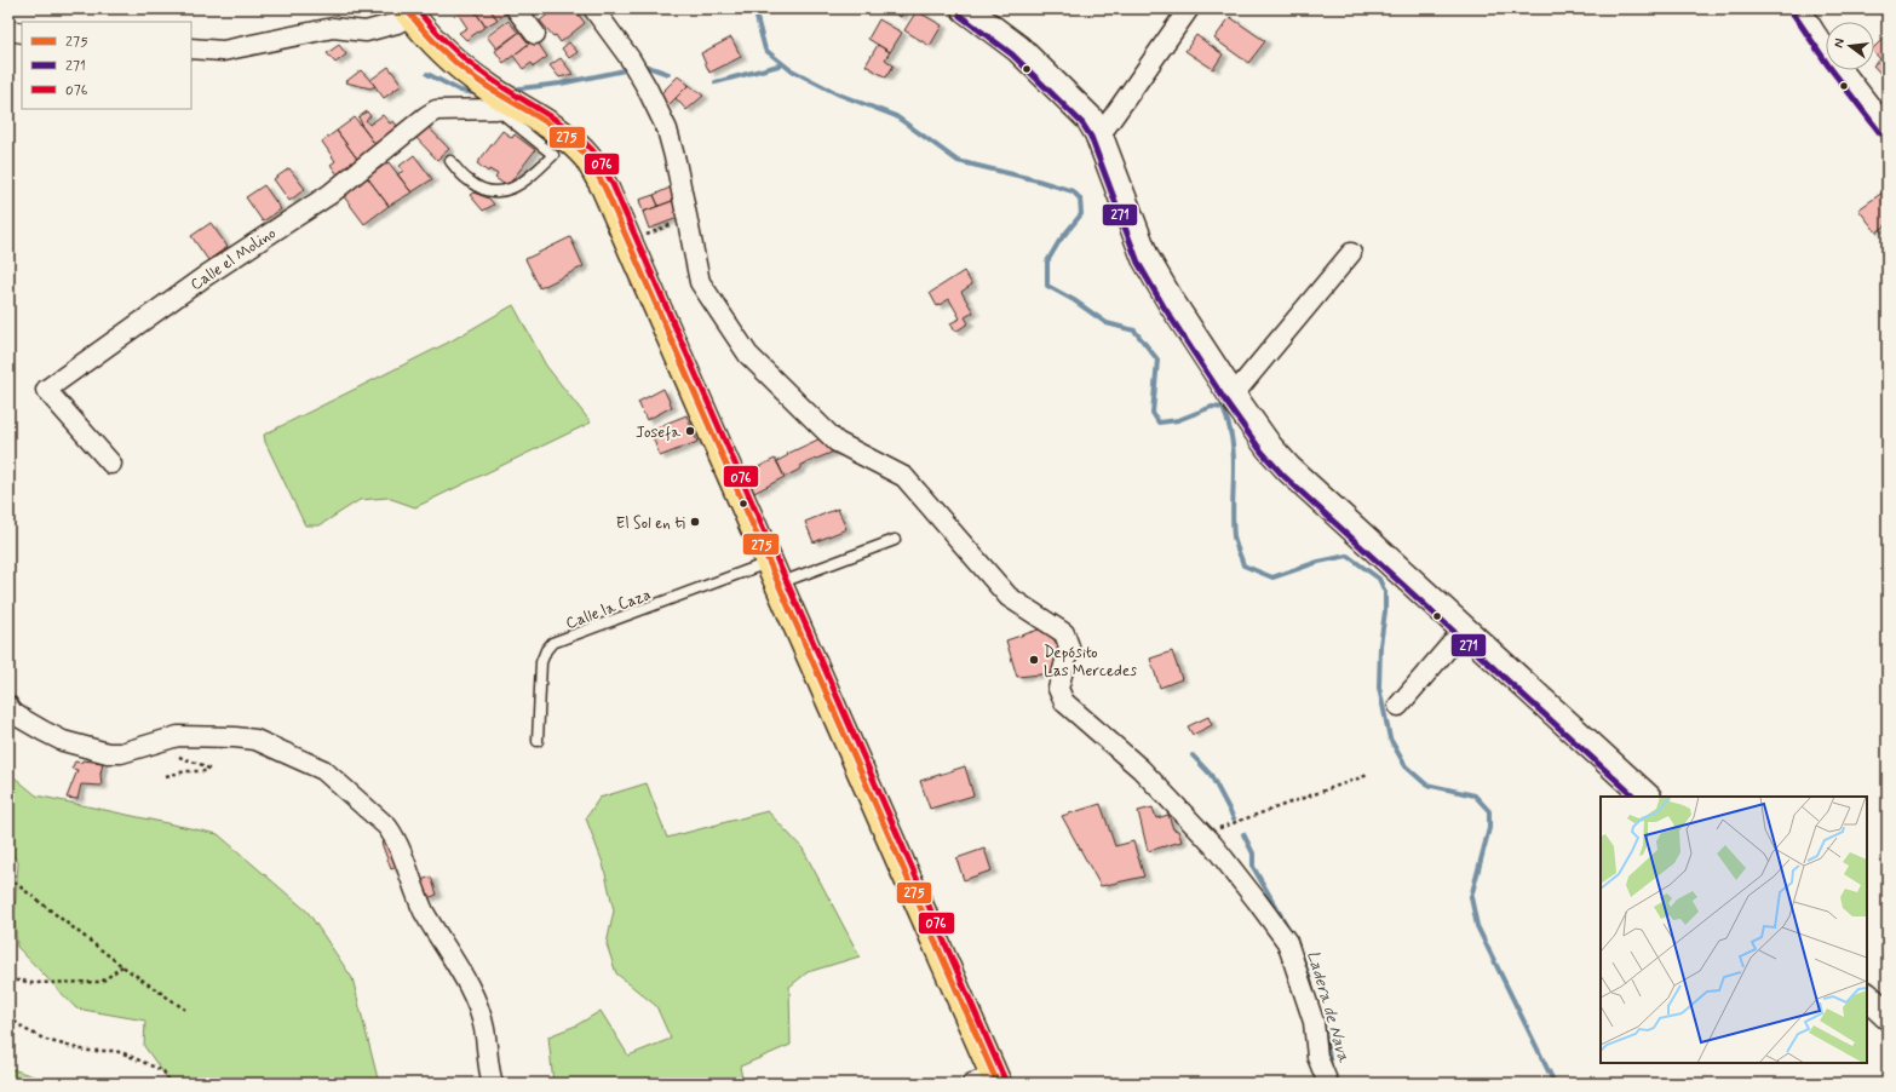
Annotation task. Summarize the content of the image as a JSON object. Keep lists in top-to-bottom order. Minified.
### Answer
{"streets":{"street":["Calle el Molino"],"lane":["Calle la Caza"]},"water":["Ladera de Nava"],"places":["Josefa","El Sol en ti","Depósito Las Mercedes"],"lines":["transit line 275","transit line 076","transit line 271"],"legend":["275","271","076"],"north":"left"}
